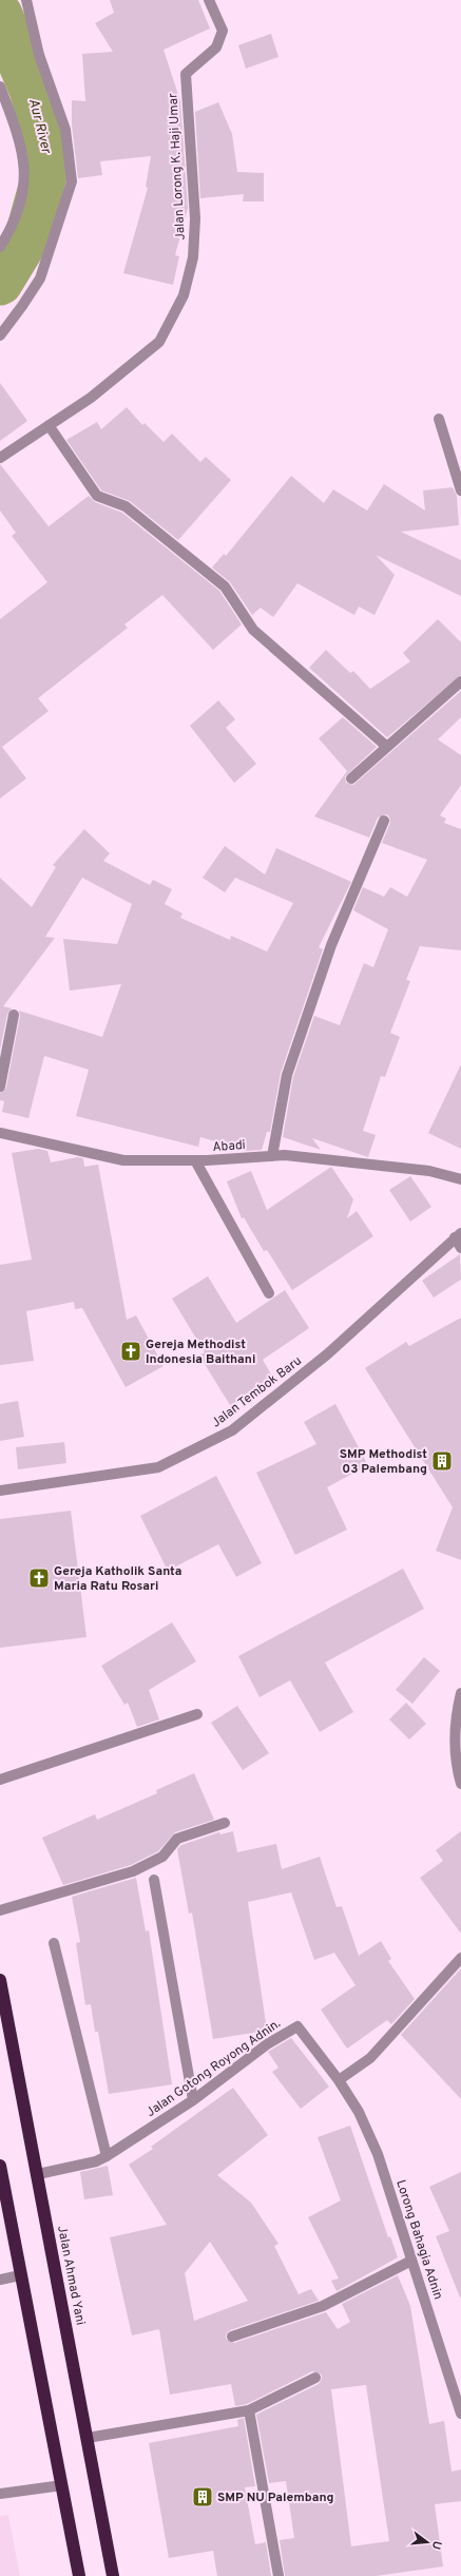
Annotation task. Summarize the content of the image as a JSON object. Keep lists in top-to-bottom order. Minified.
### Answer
{"streets":{"highway":["Jalan Ahmad Yani"],"street":["Jalan Lorong K. Haji Umar","Abadi","Jalan Tembok Baru","Jalan Gotong Royong Adnin.","Lorong Bahagia Adnin"]},"crossings":[["Jalan Gotong Royong Adnin.","Lorong Bahagia Adnin"],["Jalan Gotong Royong Adnin.","Jalan Ahmad Yani"]],"water":["Aur River"],"places":{"church":["Gereja Methodist Indonesia Baithani","Gereja Katholik Santa Maria Ratu Rosari"],"building":["SMP Methodist 03 Palembang","SMP NU Palembang"]},"north":"right"}
